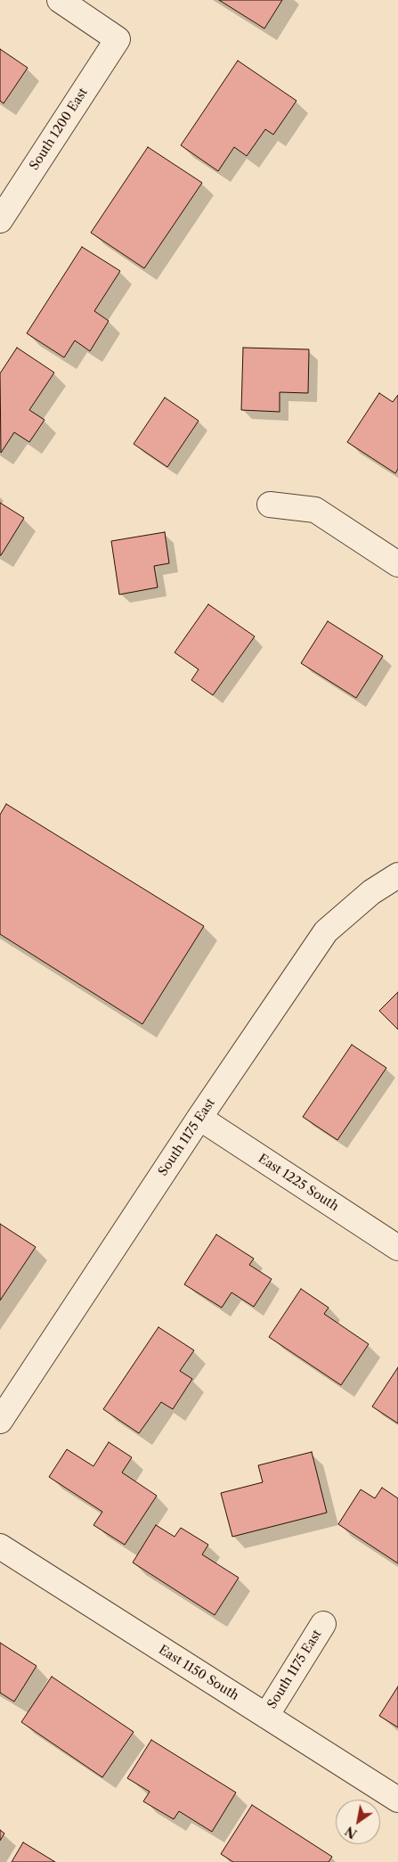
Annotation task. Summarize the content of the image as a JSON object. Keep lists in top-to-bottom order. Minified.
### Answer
{"streets":{"street":["South 1200 East","South 1175 East","East 1225 South","East 1150 South"]},"crossings":[["South 1175 East","East 1225 South"],["South 1175 East","East 1150 South"]],"north":"bottom left"}
